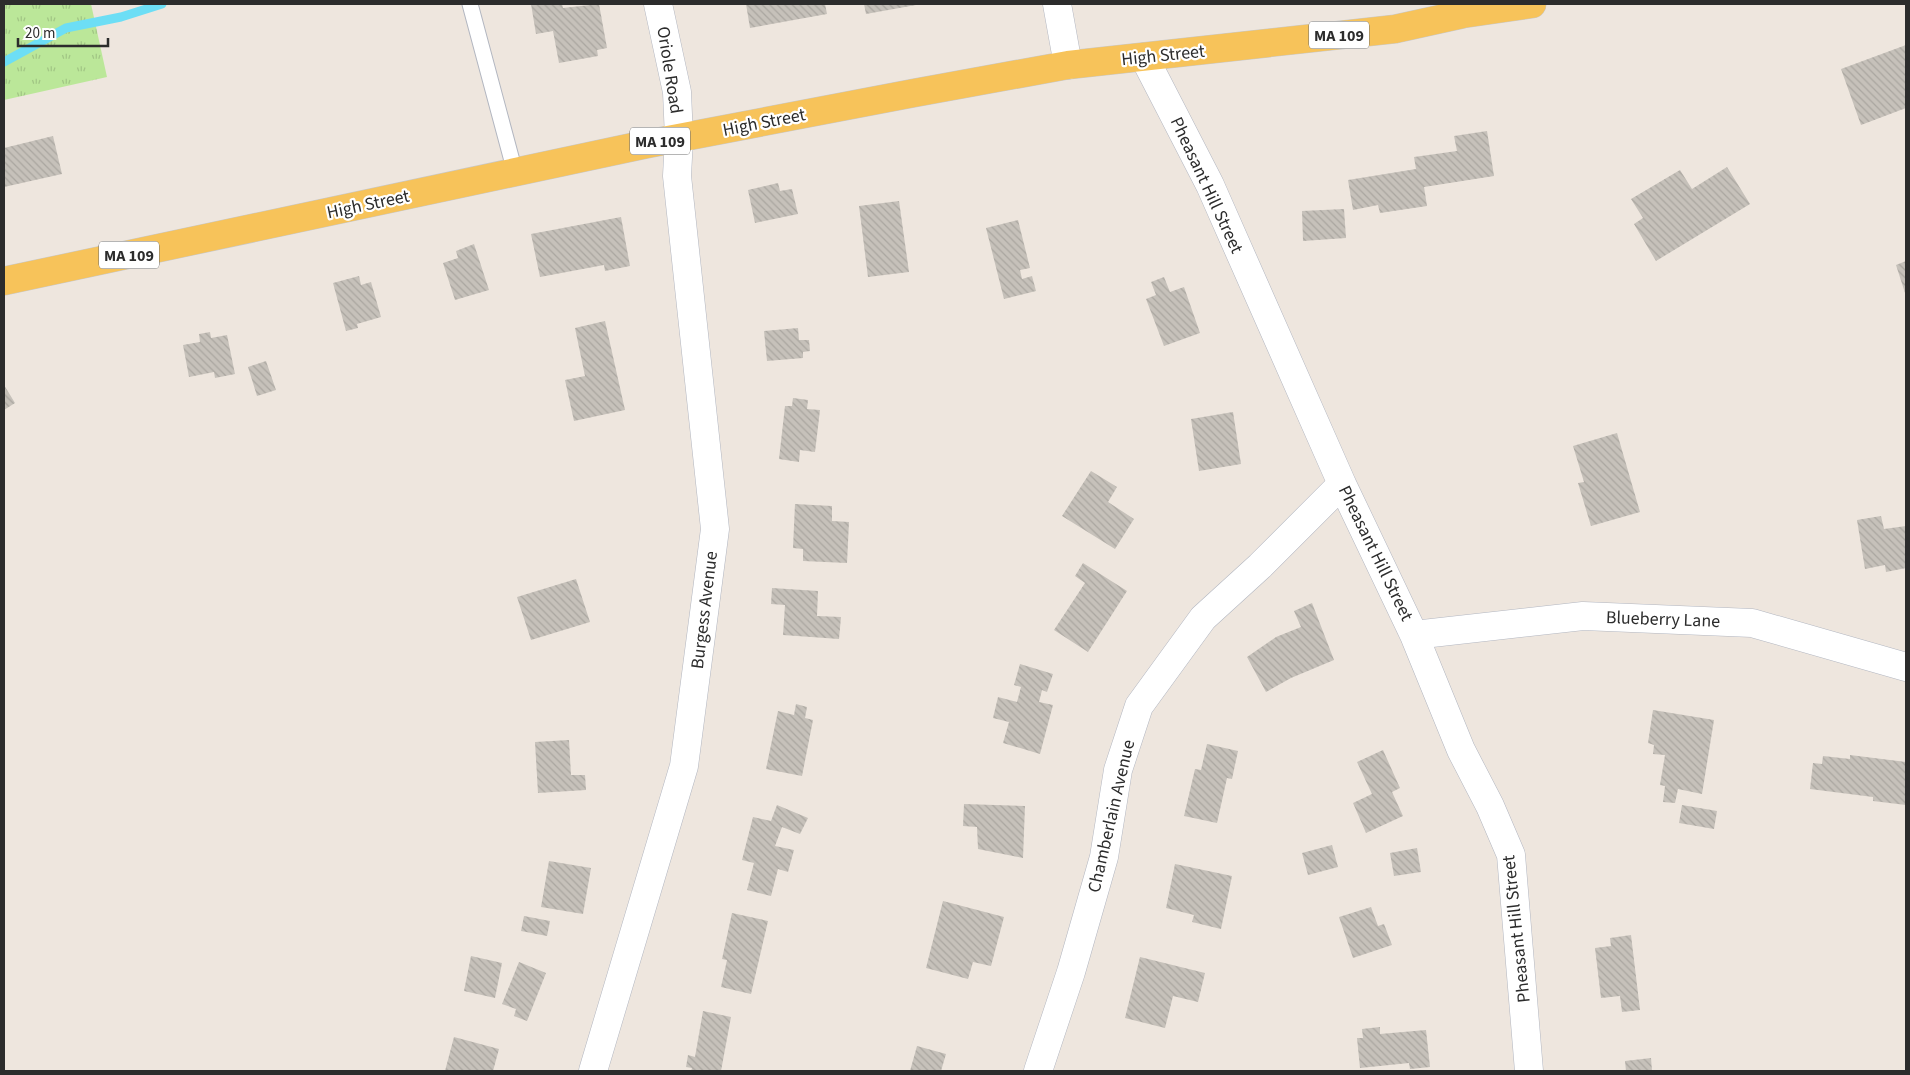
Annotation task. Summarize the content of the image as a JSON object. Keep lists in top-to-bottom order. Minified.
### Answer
{"streets":{"main road":["MA 109","High Street"],"street":["Oriole Road","Pheasant Hill Street","Burgess Avenue","Blueberry Lane","Chamberlain Avenue"]},"crossings":[["High Street","Oriole Road"],["High Street","Pheasant Hill Street"],["High Street","Burgess Avenue"],["Oriole Road","Burgess Avenue"],["Pheasant Hill Street","Blueberry Lane"],["Pheasant Hill Street","Chamberlain Avenue"]],"scale_bar":"20 m"}
